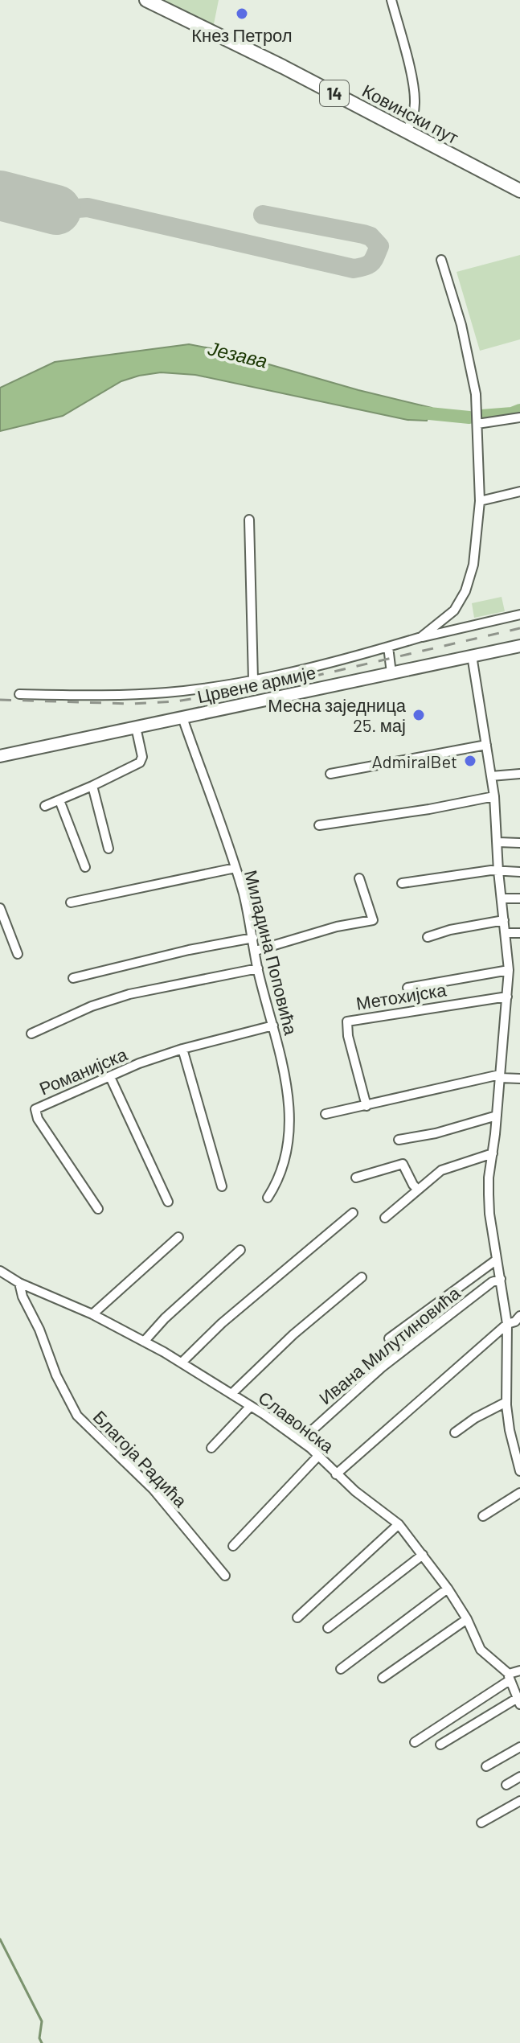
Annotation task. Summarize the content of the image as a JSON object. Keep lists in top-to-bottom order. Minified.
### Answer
{"streets":{"main road":["14","Ковински пут","Црвене армије"],"street":["Миладина Поповића","Метохијска","Романијска","Ивана Милутиновића","Славонска","Благоја Радића"]},"crossings":[["Црвене армије","Миладина Поповића"],["Миладина Поповића","Романијска"],["Ивана Милутиновића","Славонска"],["Славонска","Благоја Радића"]],"water":["Језава"],"places":["Кнез Петрол","Месна заједница 25. мај","AdmiralBet"]}
